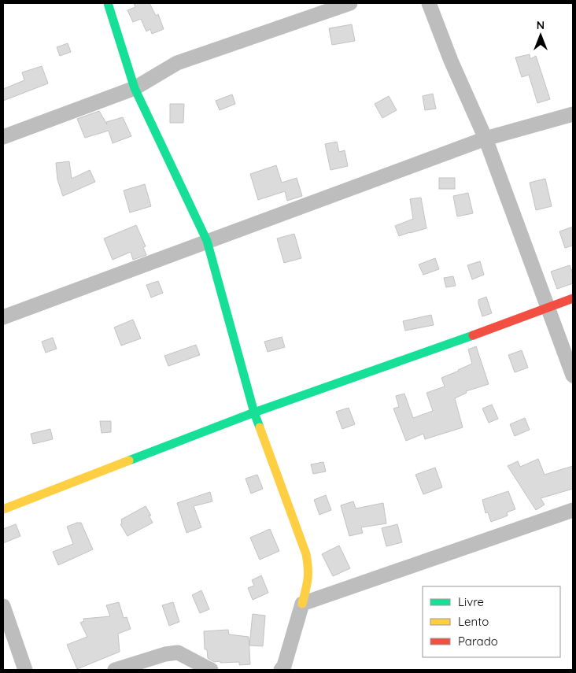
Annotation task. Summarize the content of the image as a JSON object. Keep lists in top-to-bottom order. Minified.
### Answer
{"legend":["Livre","Lento","Parado"],"north":"top"}
